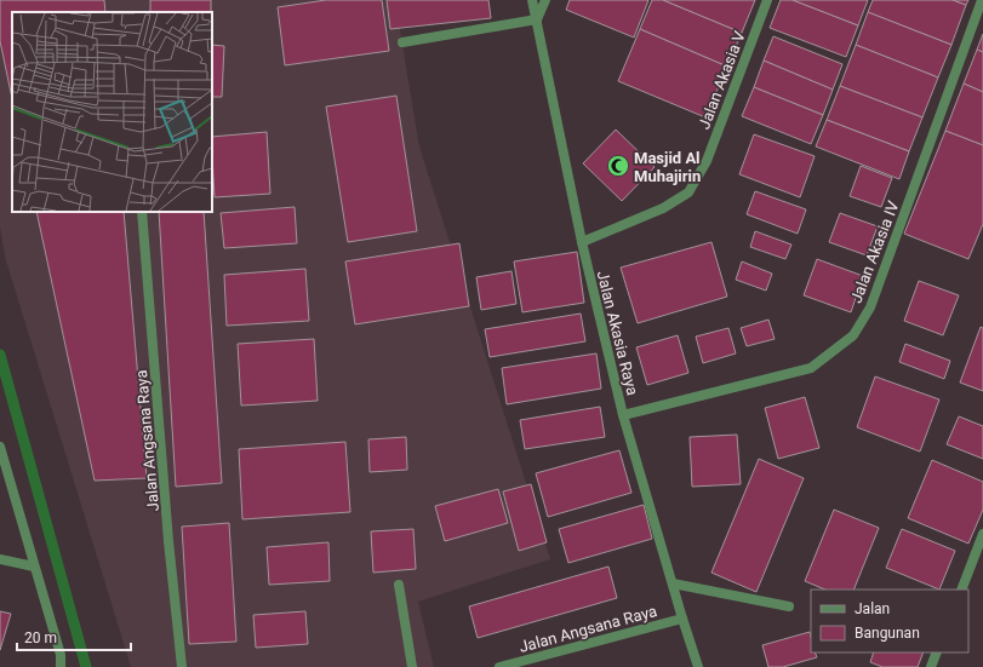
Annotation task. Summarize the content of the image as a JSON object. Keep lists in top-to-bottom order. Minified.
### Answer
{"streets":{"street":["Jalan Akasia V","Jalan Akasia IV","Jalan Akasia Raya","Jalan Angsana Raya"]},"crossings":[["Jalan Akasia V","Jalan Akasia Raya"],["Jalan Akasia IV","Jalan Akasia Raya"],["Jalan Akasia Raya","Jalan Angsana Raya"]],"places":{"mosque":["Masjid Al Muhajirin"]},"legend":["Jalan","Bangunan"],"scale_bar":"20 m"}
